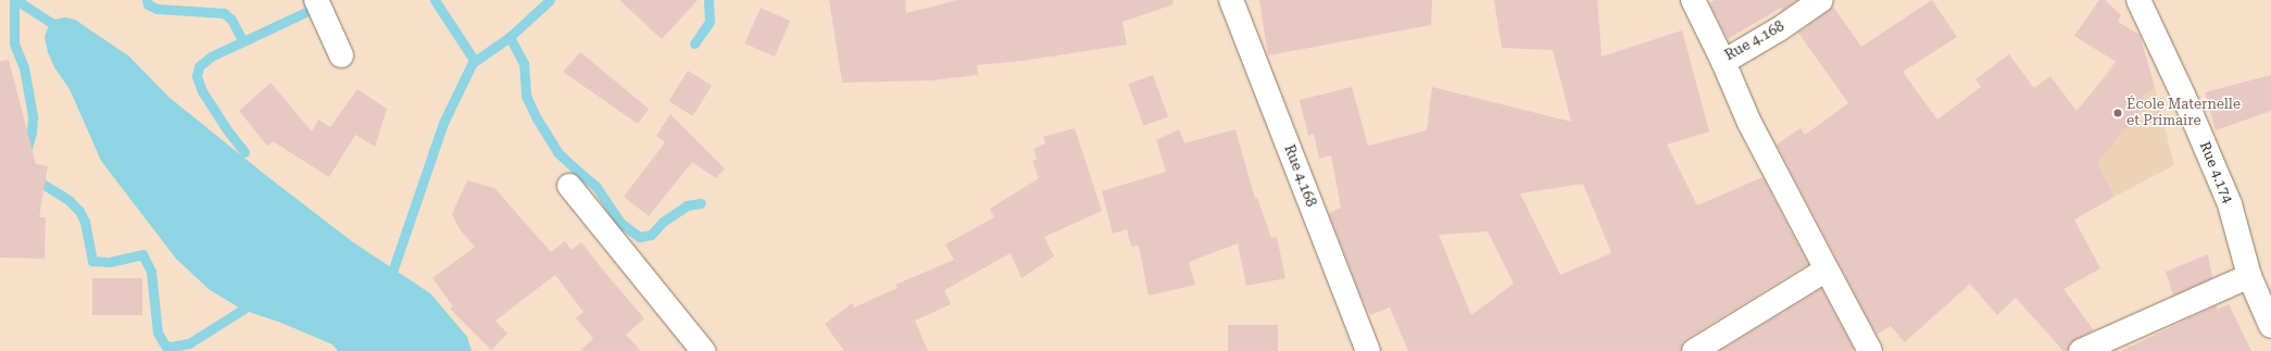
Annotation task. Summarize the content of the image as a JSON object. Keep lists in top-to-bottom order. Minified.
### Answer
{"streets":{"street":["Rue 4.168","Rue 4.174"]},"places":["École Maternelle et Primaire"]}
